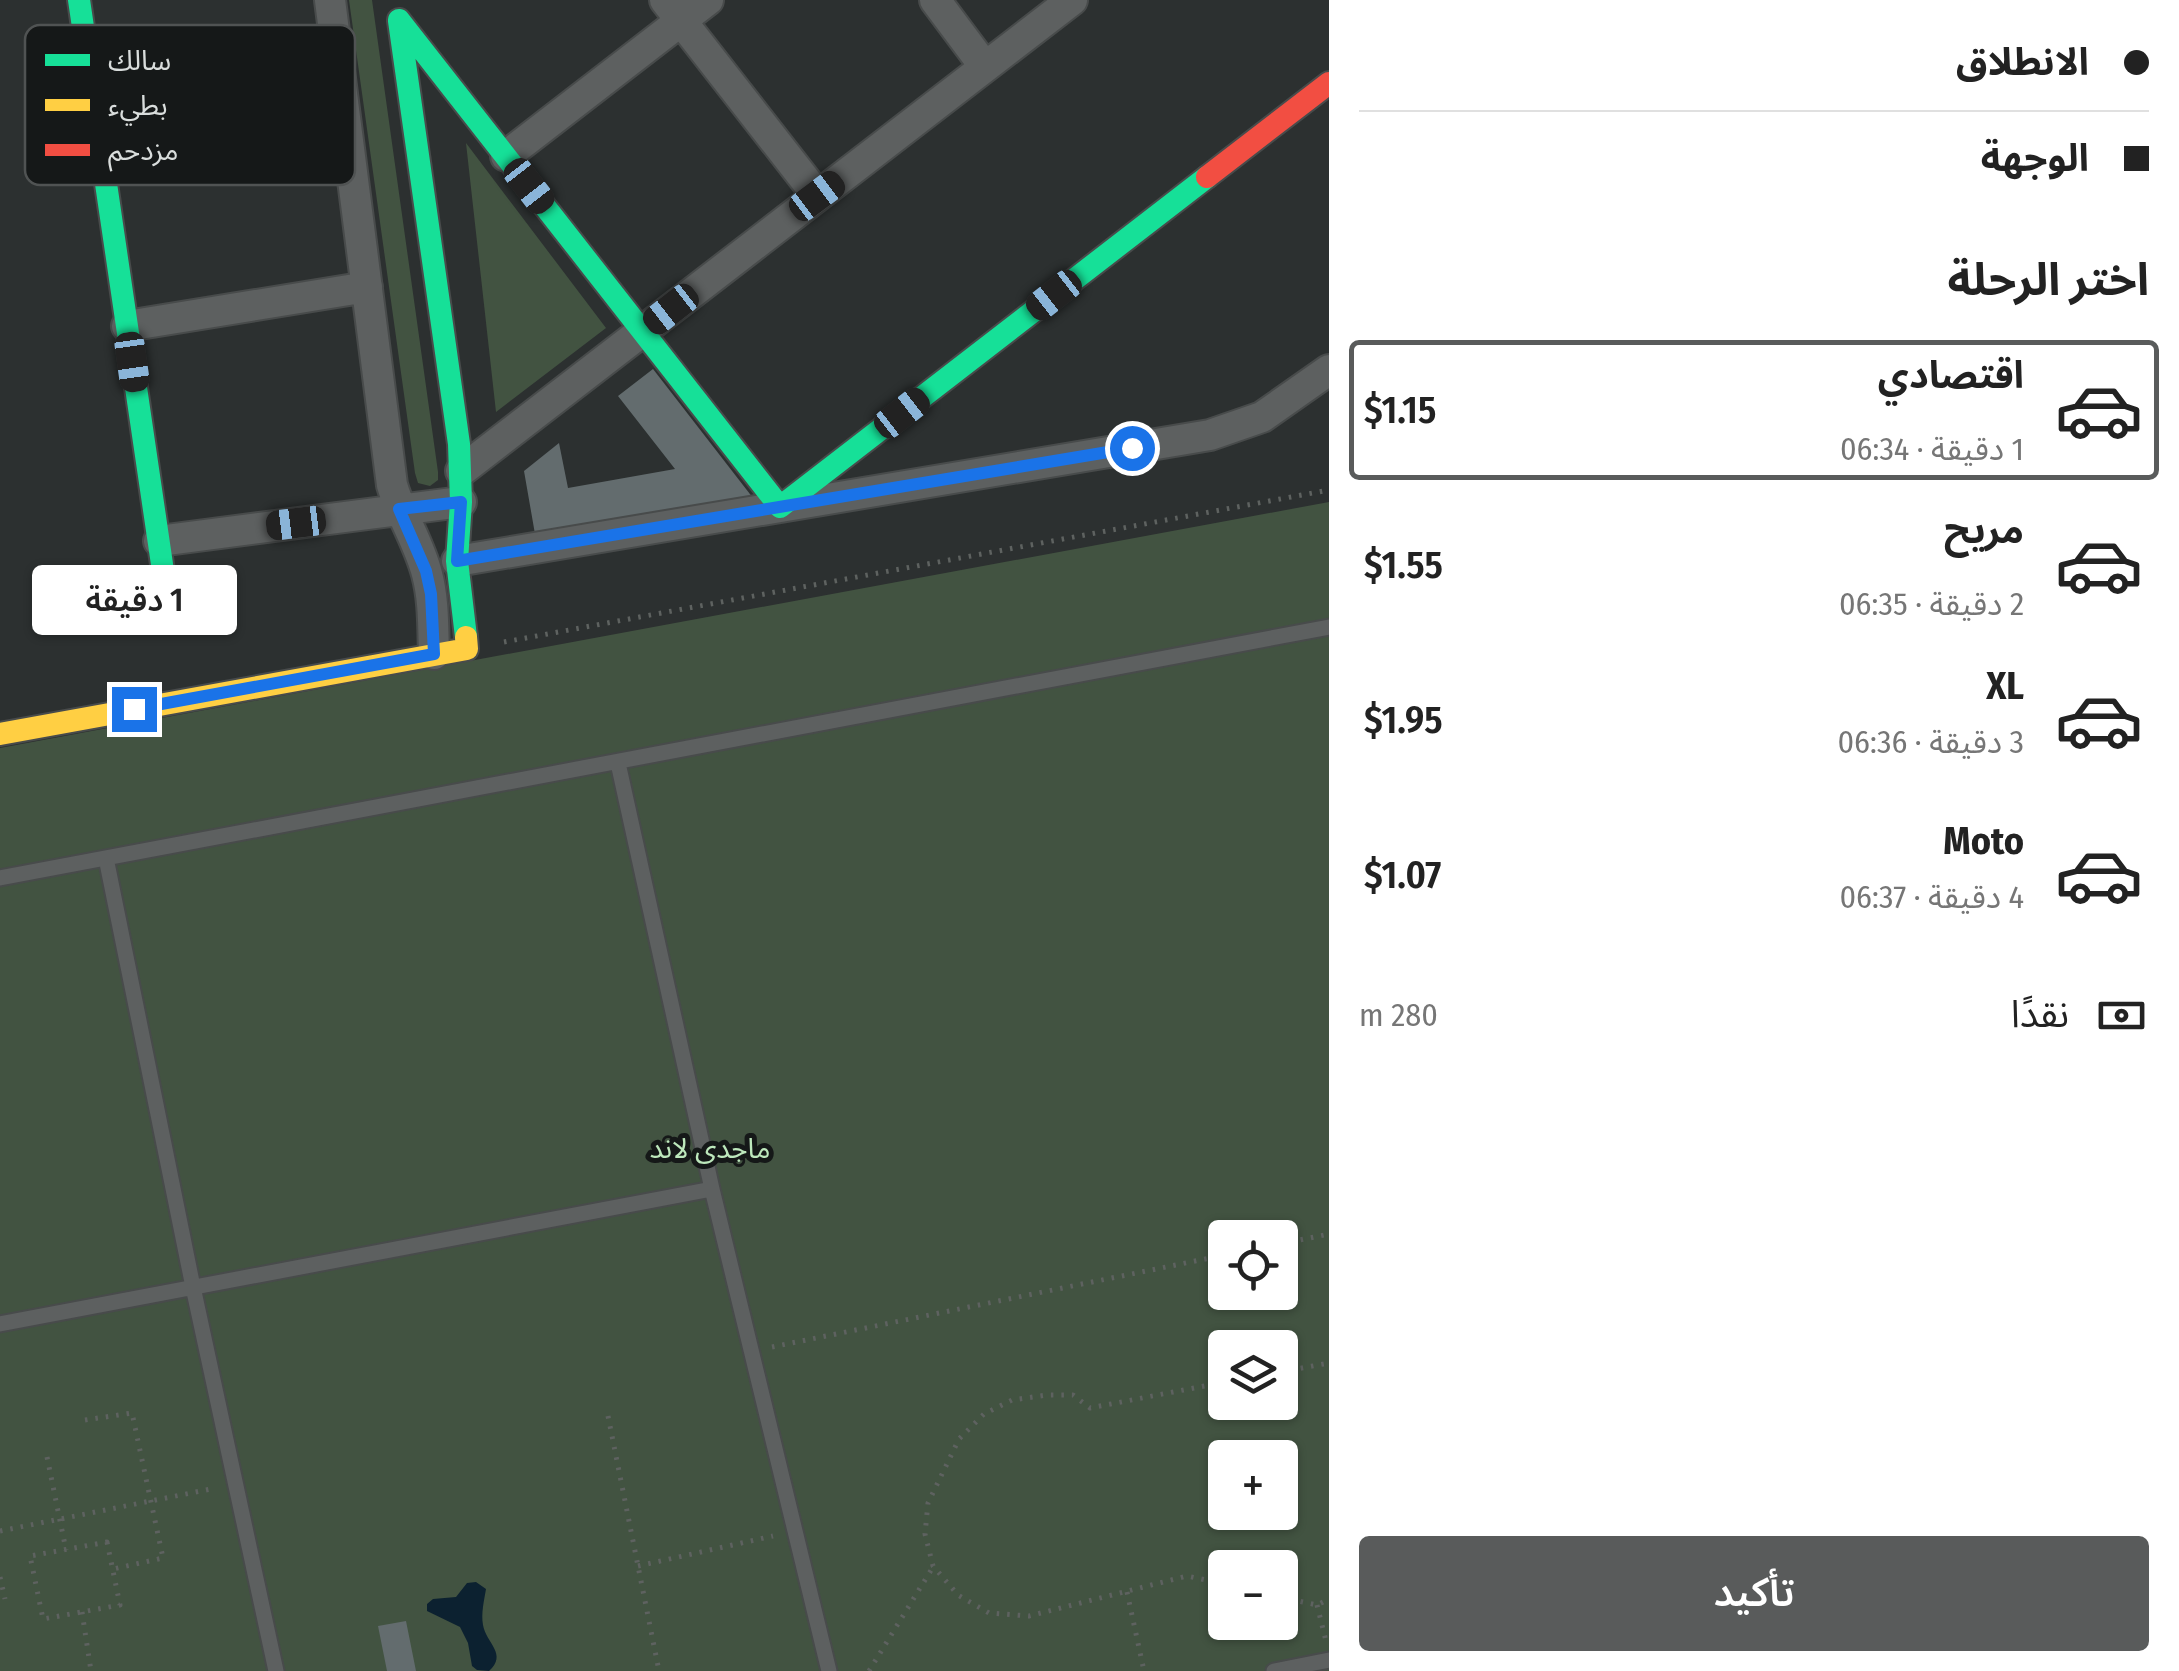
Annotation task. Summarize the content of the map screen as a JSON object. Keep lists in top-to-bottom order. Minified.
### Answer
{"parks":["ماجدی لاند"],"legend":["سالك","بطيء","مزدحم"],"page":{"banner":["الانطلاق","الوجهة"],"heading":"اختر الرحلة","list":[{"name":"اقتصادي","note":"1 دقيقة · 06:34","value":"$1.15"},{"name":"مريح","note":"2 دقيقة · 06:35","value":"$1.55"},{"name":"XL","note":"3 دقيقة · 06:36","value":"$1.95"},{"name":"Moto","note":"4 دقيقة · 06:37","value":"$1.07"}],"bubble":"1 دقيقة","pay":["نقدًا","280 m"],"map_buttons":["+","−"],"buttons":"تأكيد"}}
